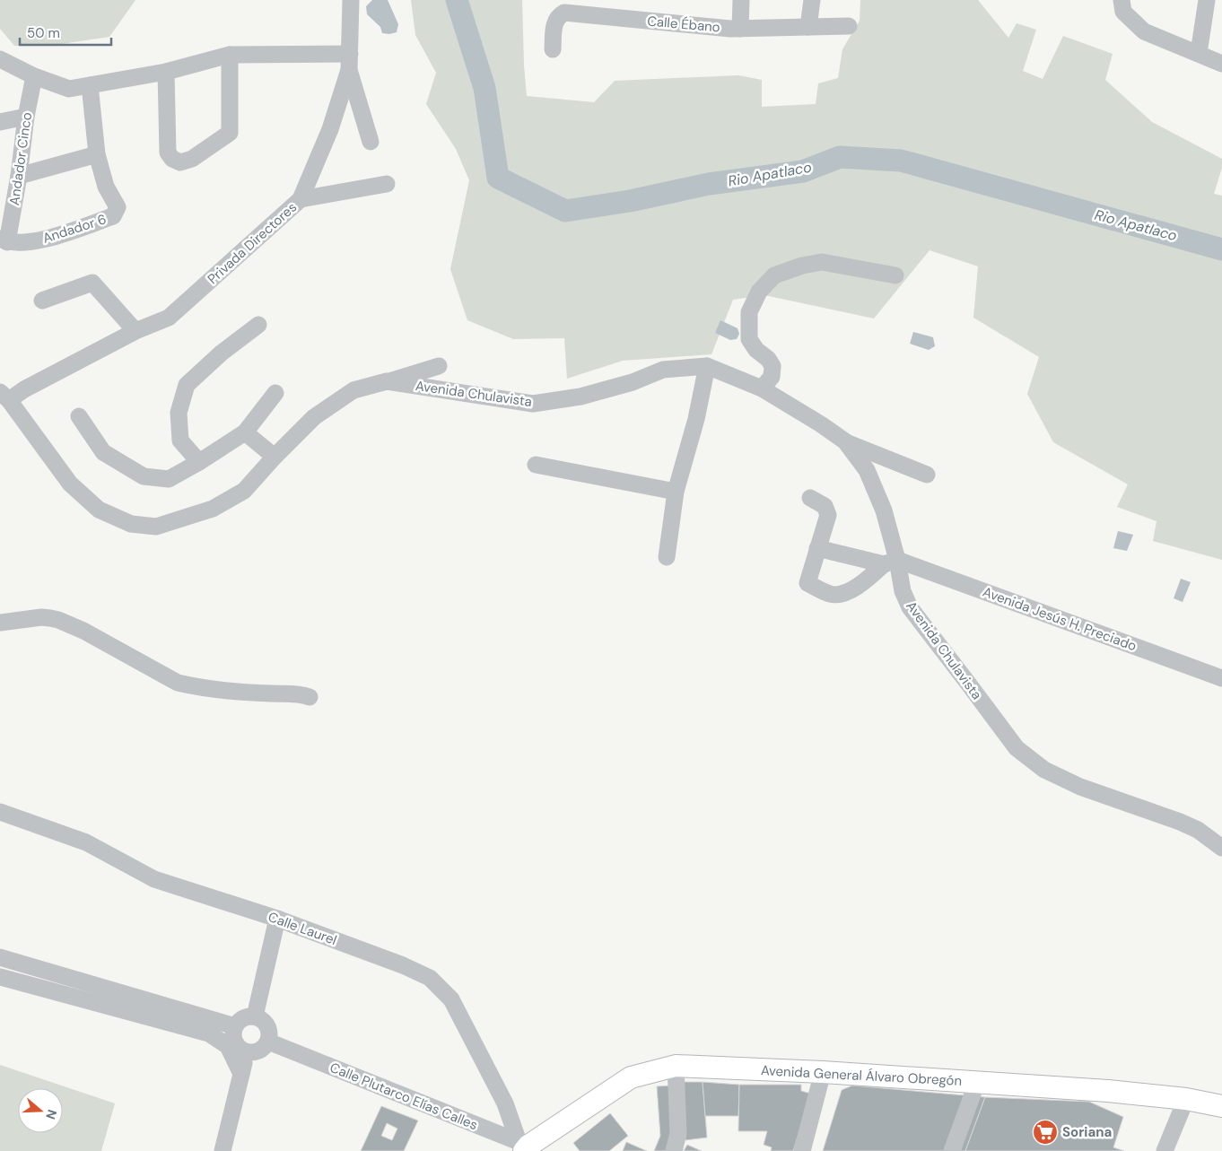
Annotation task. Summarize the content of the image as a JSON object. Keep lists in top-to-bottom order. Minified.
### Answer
{"streets":{"main road":["Avenida General Álvaro Obregón"],"street":["Calle Ébano","Andador Cinco","Andador 6","Privada Directores","Avenida Chulavista","Avenida Jesús H. Preciado","Calle Laurel","Calle Plutarco Elías Calles"]},"crossings":[["Andador Cinco","Andador 6"],["Privada Directores","Avenida Chulavista"],["Avenida Chulavista","Avenida Jesús H. Preciado"],["Calle Laurel","Avenida General Álvaro Obregón"],["Calle Laurel","Calle Plutarco Elías Calles"],["Avenida General Álvaro Obregón","Calle Plutarco Elías Calles"]],"water":["Rio Apatlaco"],"places":{"supermarket":["Soriana"]},"scale_bar":"50 m","north":"right"}
